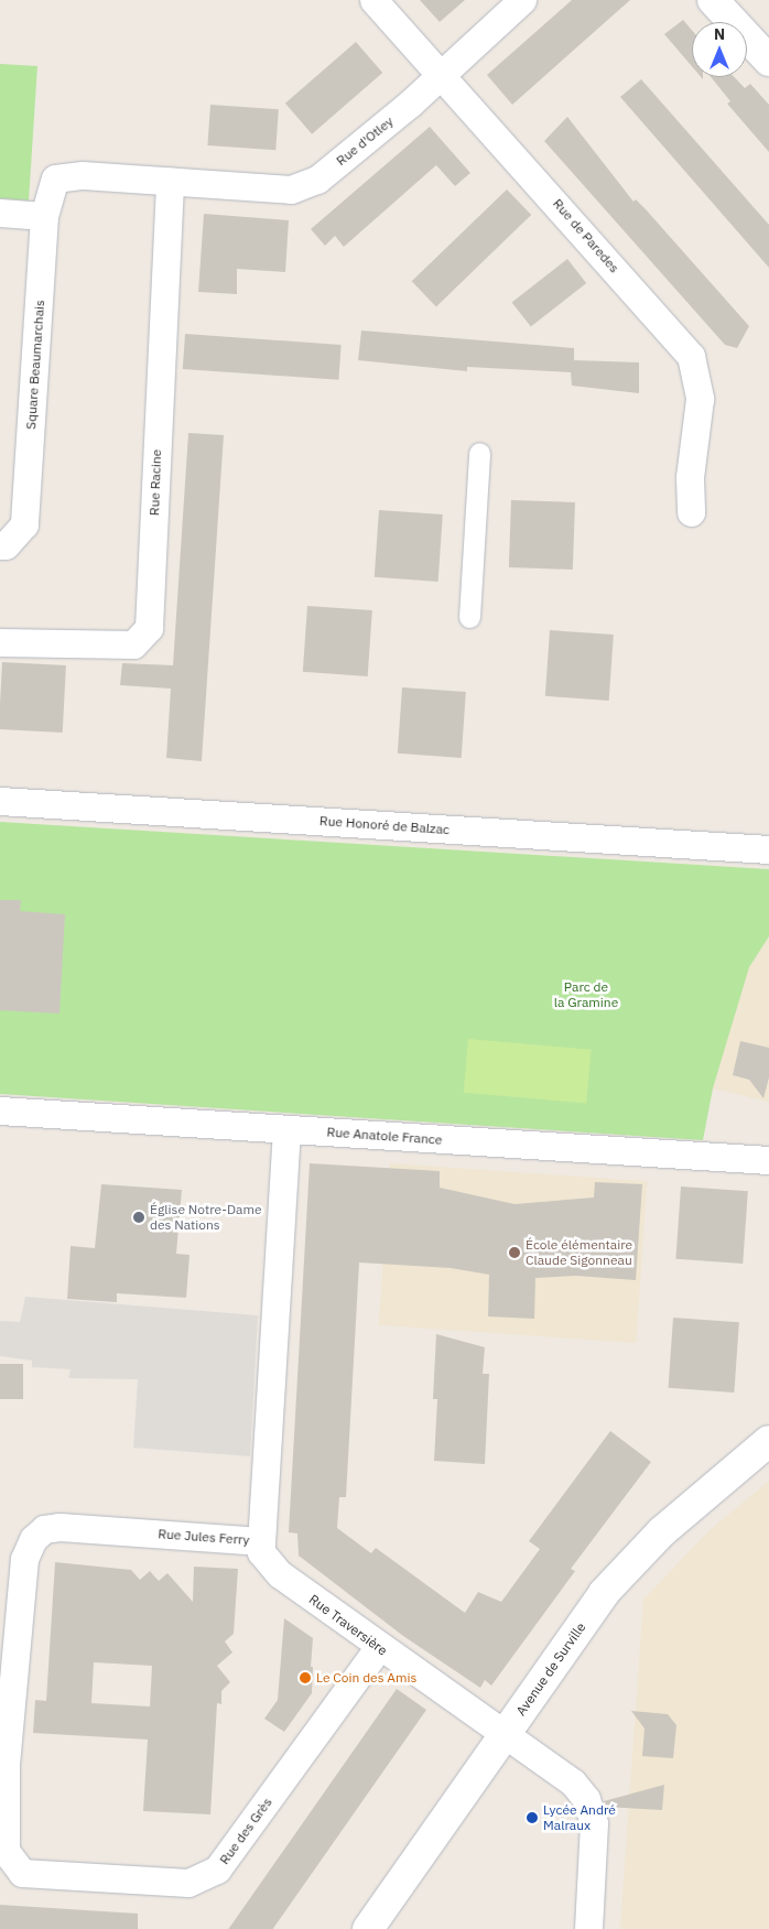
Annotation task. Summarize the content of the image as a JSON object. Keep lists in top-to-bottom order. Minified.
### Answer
{"streets":{"street":["Rue d'Otley","Rue de Paredes","Square Beaumarchais","Rue Racine","Rue Honoré de Balzac","Rue Anatole France","Rue Jules Ferry","Rue Traversière","Avenue de Surville","Rue des Grès"]},"crossings":[["Rue d'Otley","Rue de Paredes"],["Rue d'Otley","Square Beaumarchais"],["Rue d'Otley","Rue Racine"],["Rue Anatole France","Rue Jules Ferry"],["Rue Jules Ferry","Rue Traversière"],["Rue Jules Ferry","Rue des Grès"],["Rue Traversière","Avenue de Surville"],["Rue Traversière","Rue des Grès"]],"parks":["Parc de la Gramine"],"places":["Église Notre-Dame des Nations","École élémentaire Claude Sigonneau","Le Coin des Amis","Lycée André Malraux"],"north":"top"}
